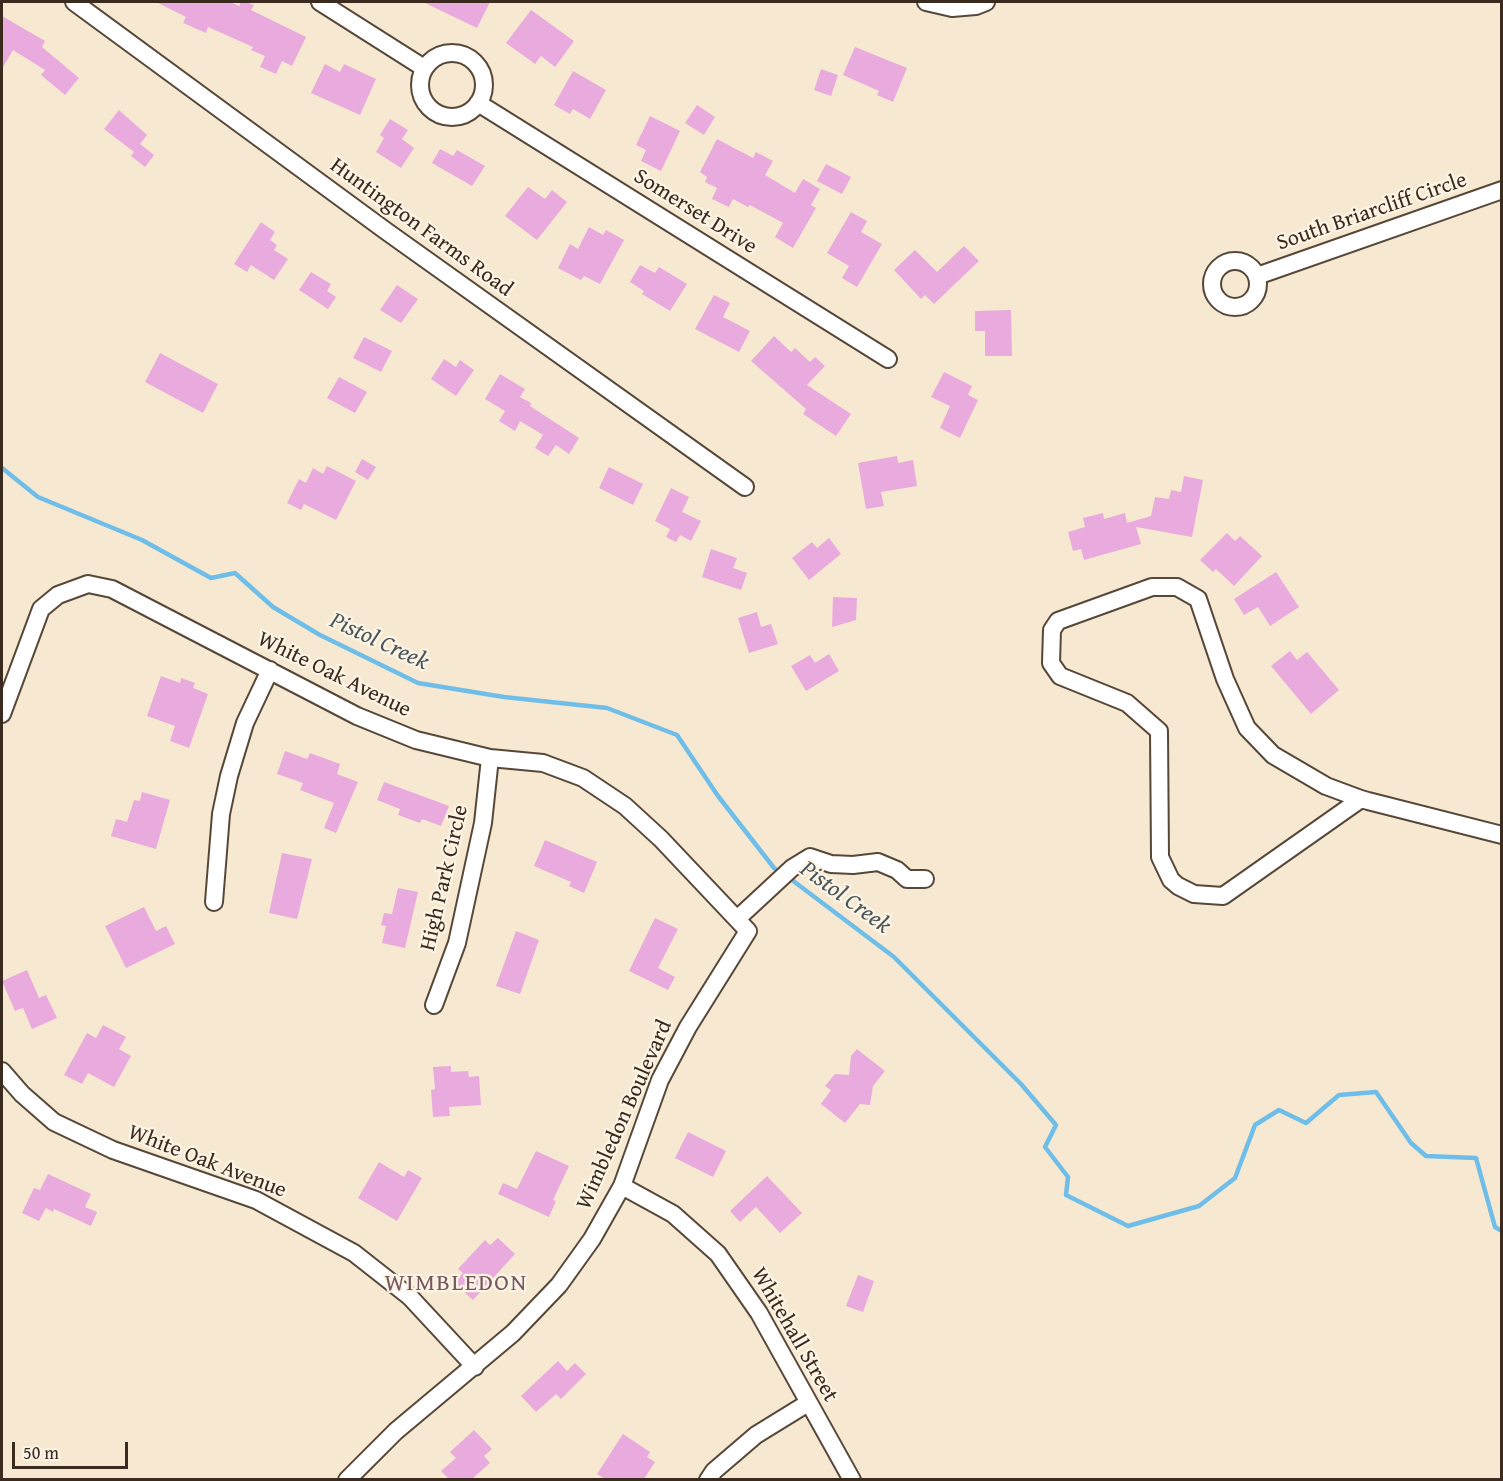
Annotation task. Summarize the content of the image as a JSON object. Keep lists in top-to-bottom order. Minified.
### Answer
{"streets":{"street":["Somerset Drive","South Briarcliff Circle","Huntington Farms Road","White Oak Avenue","High Park Circle","Wimbledon Boulevard","Whitehall Street"]},"crossings":[["White Oak Avenue","High Park Circle"],["White Oak Avenue","Wimbledon Boulevard"],["Wimbledon Boulevard","Whitehall Street"]],"districts":["WIMBLEDON"],"water":["Pistol Creek"],"scale_bar":"50 m"}
